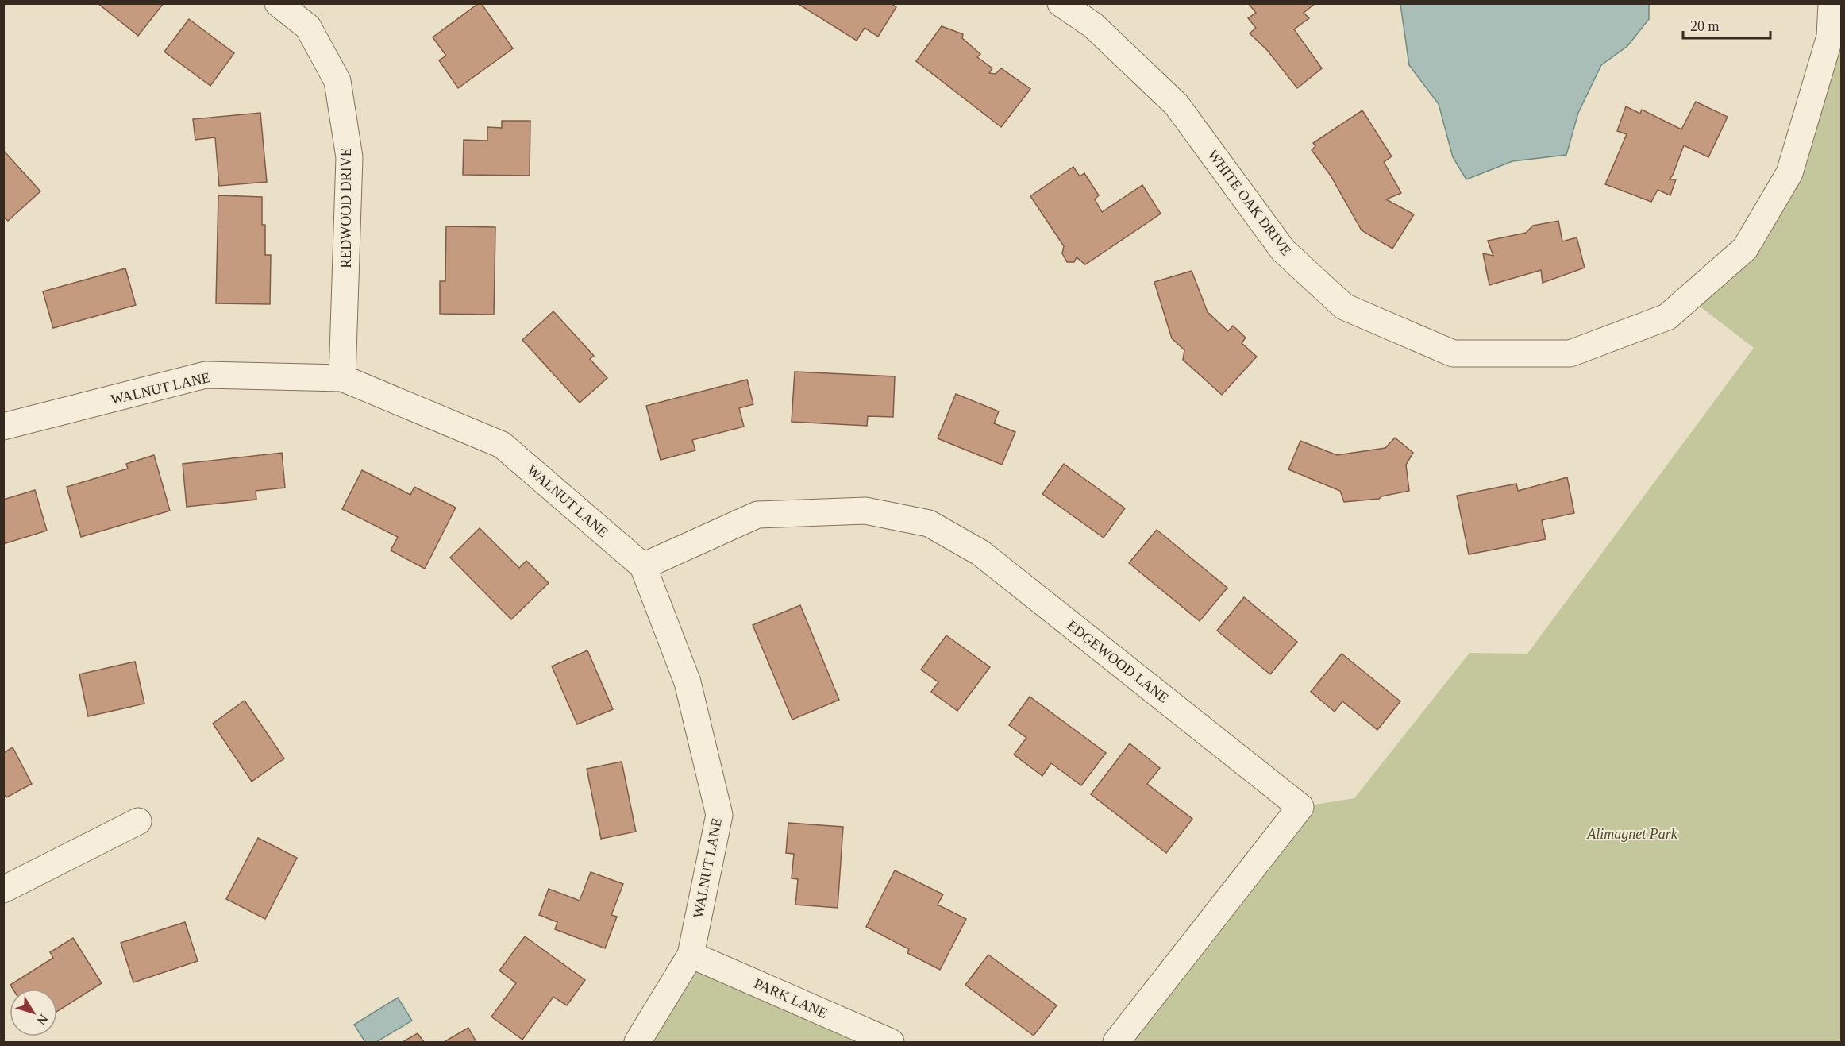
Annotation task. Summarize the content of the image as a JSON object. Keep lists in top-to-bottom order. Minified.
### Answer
{"streets":{"street":["WHITE OAK DRIVE","REDWOOD DRIVE","WALNUT LANE","EDGEWOOD LANE","PARK LANE"]},"crossings":[["REDWOOD DRIVE","WALNUT LANE"],["WALNUT LANE","EDGEWOOD LANE"],["WALNUT LANE","PARK LANE"]],"parks":["Alimagnet Park"],"scale_bar":"20 m","north":"bottom right"}
